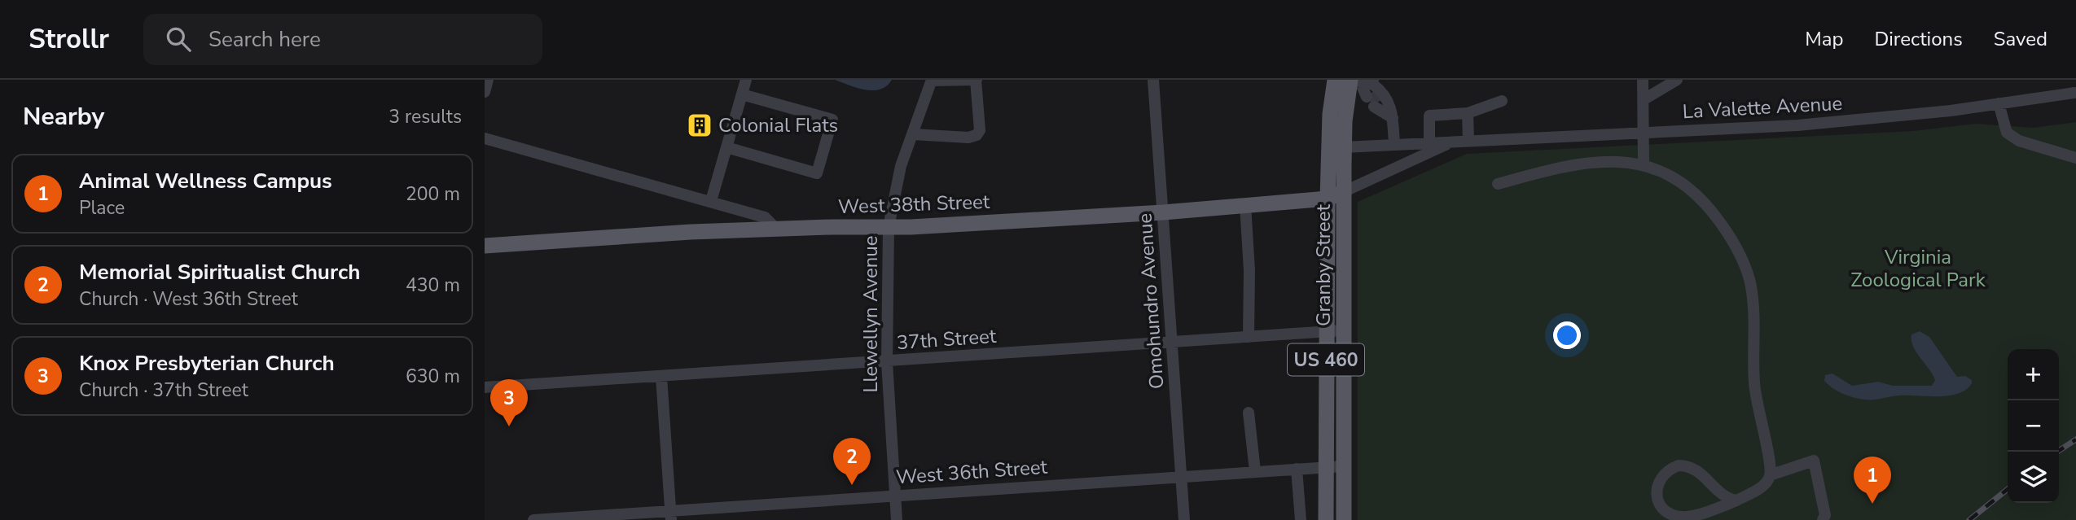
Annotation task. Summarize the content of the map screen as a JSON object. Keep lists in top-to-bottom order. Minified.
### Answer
{"streets":{"main road":["West 38th Street","Granby Street","US 460"],"street":["La Valette Avenue","Omohundro Avenue","Llewellyn Avenue","37th Street","West 36th Street"]},"crossings":[["La Valette Avenue","West 38th Street"],["La Valette Avenue","Granby Street"],["West 38th Street","Granby Street"],["West 38th Street","Omohundro Avenue"],["West 38th Street","Llewellyn Avenue"],["Granby Street","37th Street"],["Granby Street","West 36th Street"],["Omohundro Avenue","37th Street"],["Omohundro Avenue","West 36th Street"],["Llewellyn Avenue","37th Street"],["Llewellyn Avenue","West 36th Street"]],"parks":["Virginia Zoological Park"],"places":{"building":["Colonial Flats"]},"page":{"header":"Strollr","search":"Search here","nav":["Map","Directions","Saved"],"heading":["Nearby","3 results"],"list":[{"mark":"1","name":"Animal Wellness Campus","note":"Place","value":"200 m"},{"mark":"2","name":"Memorial Spiritualist Church","note":"Church · West 36th Street","value":"430 m"},{"mark":"3","name":"Knox Presbyterian Church","note":"Church · 37th Street","value":"630 m"}],"map_buttons":["+","−"],"pins":["3","2","1"]}}
